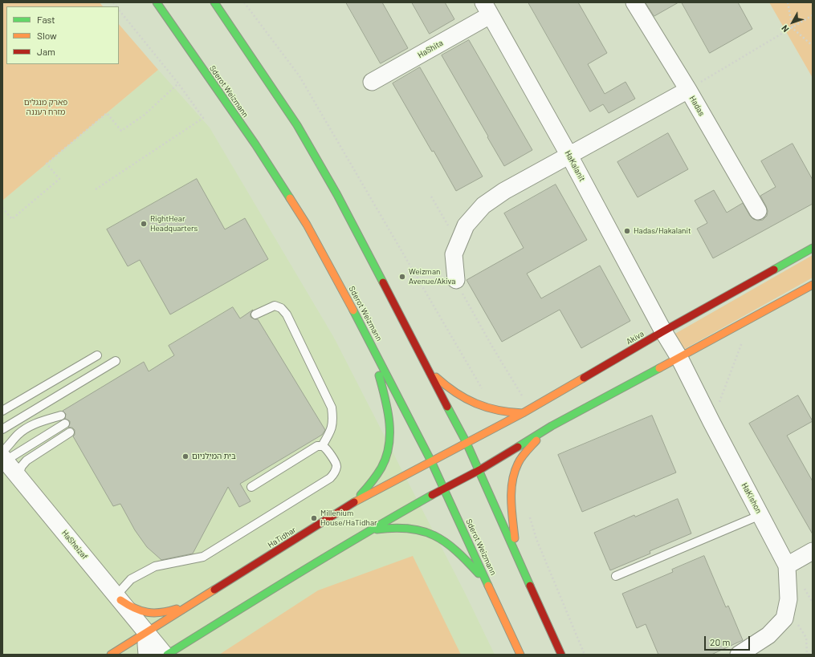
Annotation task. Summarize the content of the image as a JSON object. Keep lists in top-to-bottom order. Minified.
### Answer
{"streets":{"main road":["Sderot Weizmann","Akiva","HaTidhar"],"street":["HaShita","Hadas","HaKalanit","HaKishon","HaSheizaf"]},"crossings":[["HaShita","HaKalanit"],["Sderot Weizmann","HaTidhar"],["HaKalanit","Akiva"],["HaKalanit","HaKishon"],["Akiva","HaKishon"],["Akiva","HaTidhar"],["HaTidhar","HaSheizaf"]],"parks":["פארק מנגלים מזרח רעננה"],"places":["RightHear Headquarters","Hadas/Hakalanit","Weizman Avenue/Akiva","בית המילניום","Millenium House/HaTidhar"],"legend":["Fast","Slow","Jam"],"scale_bar":"20 m","north":"bottom left"}
